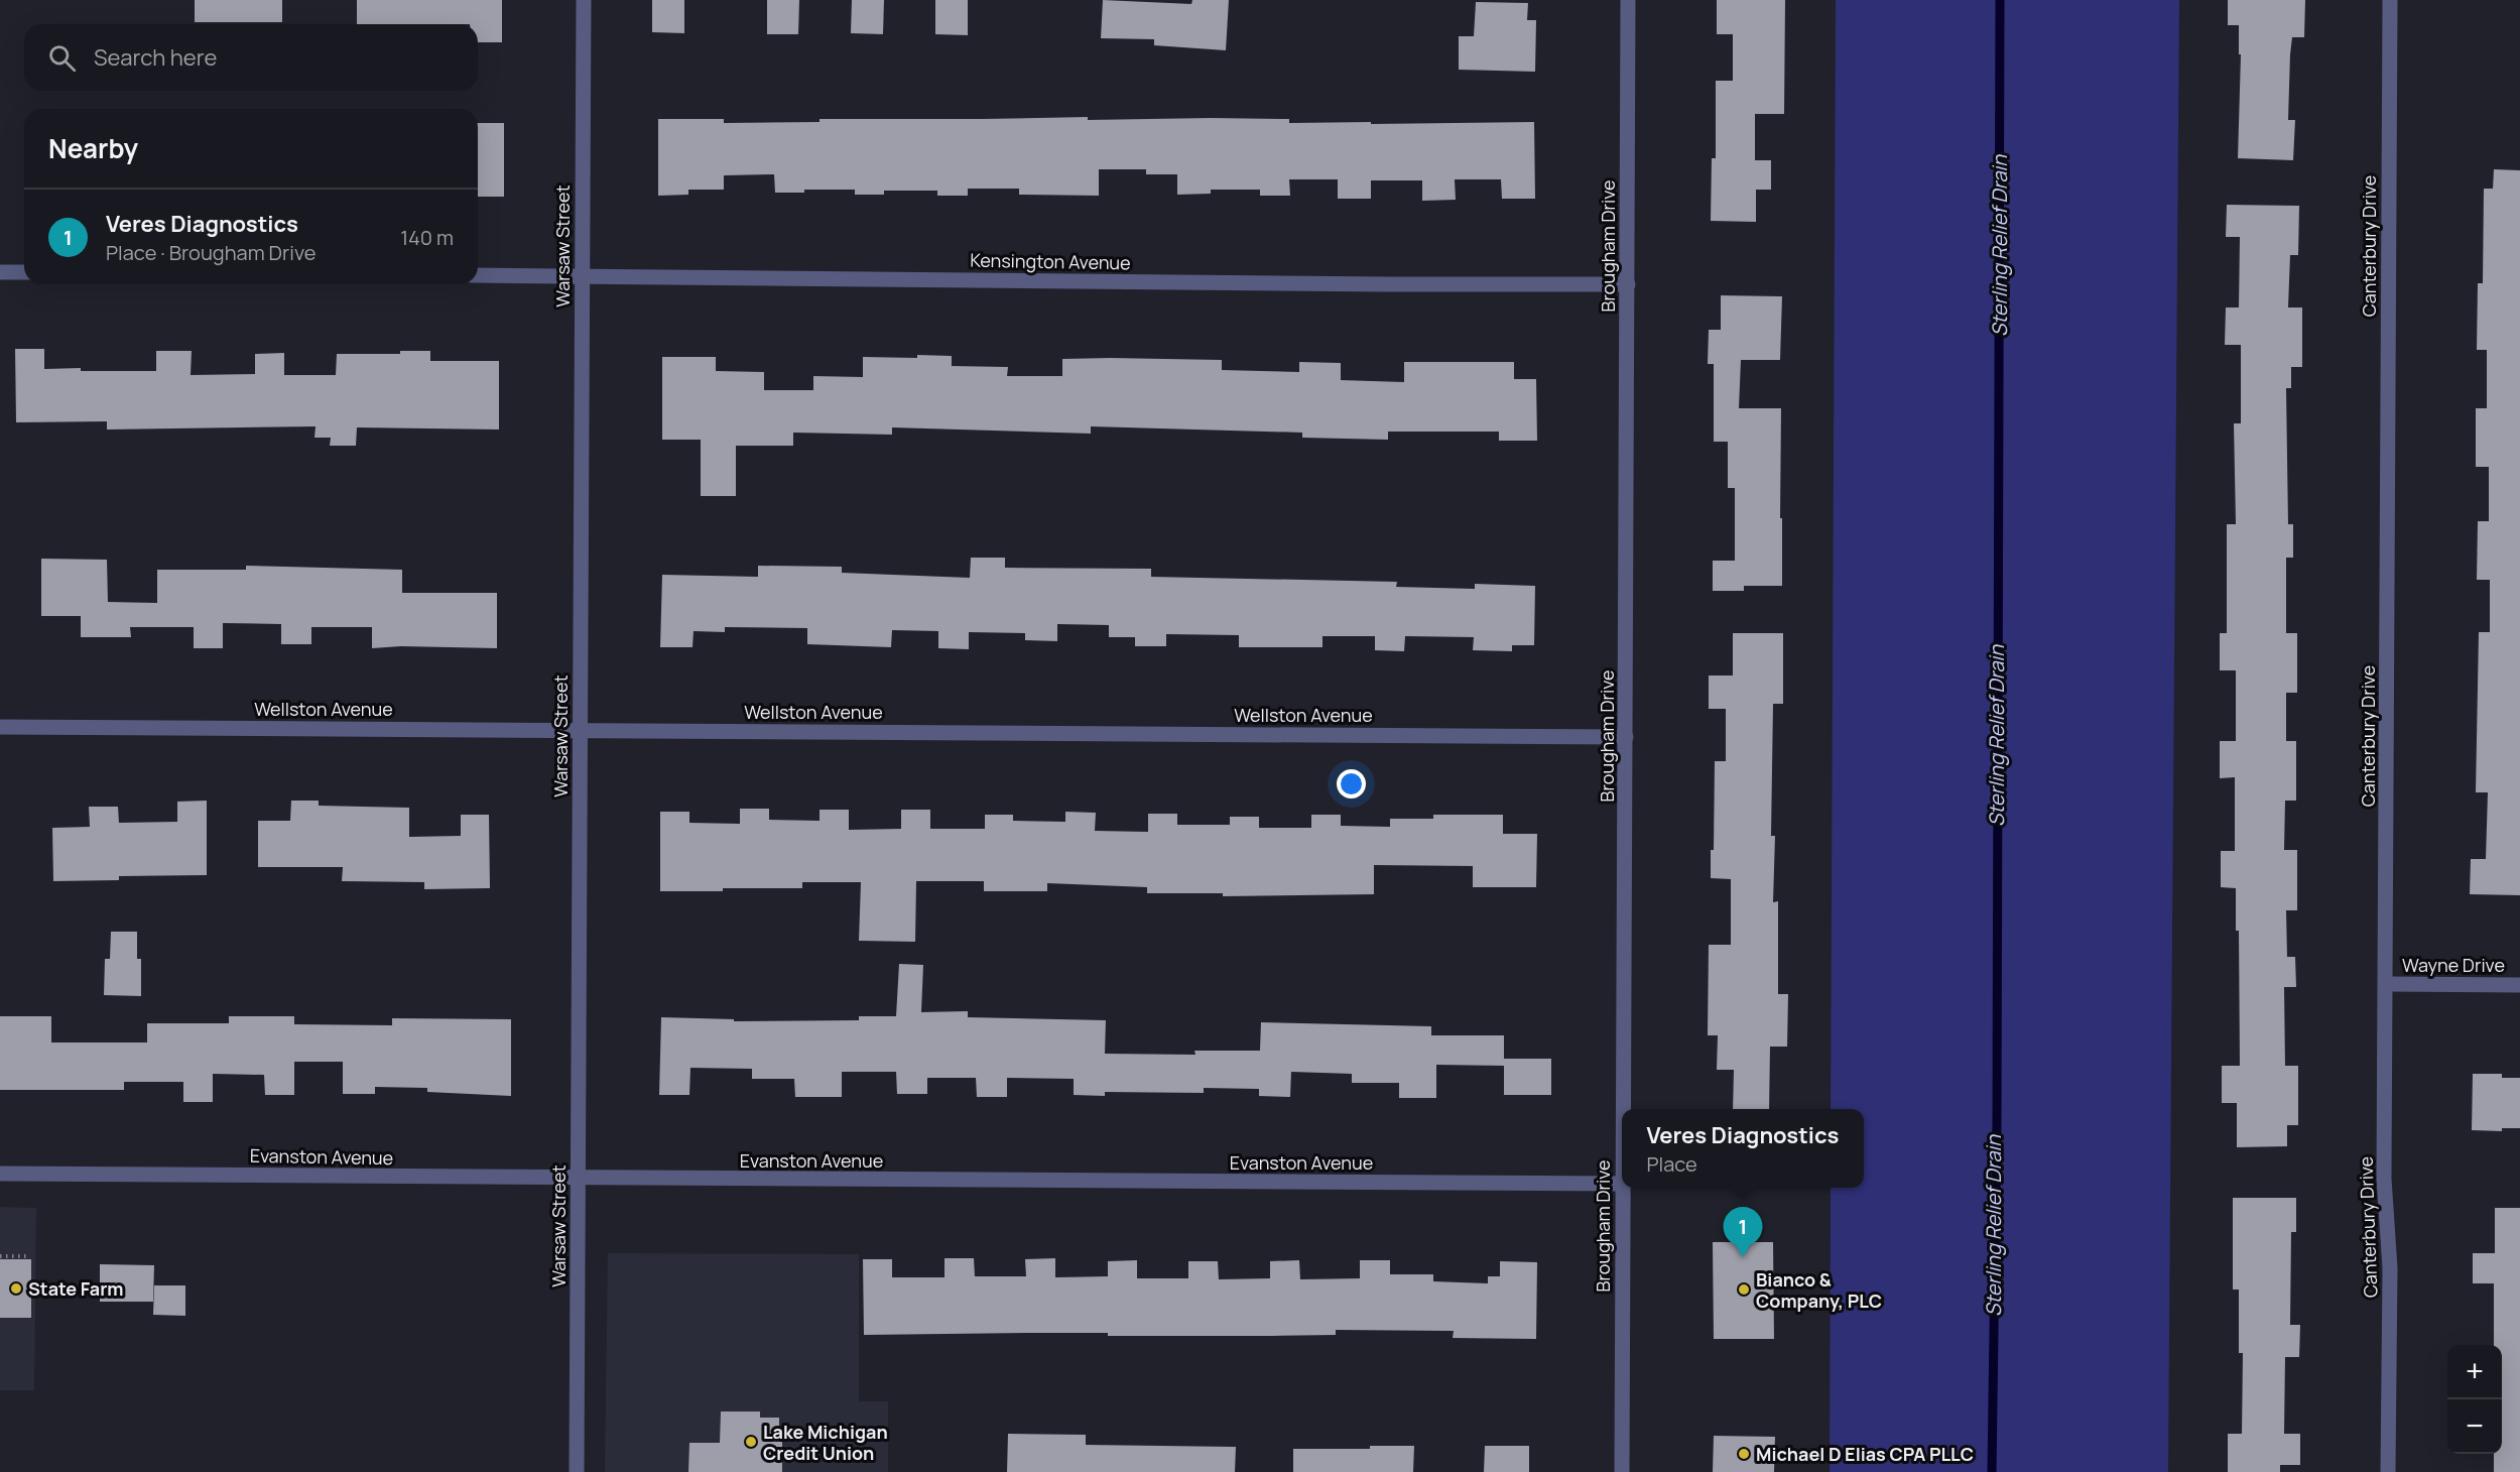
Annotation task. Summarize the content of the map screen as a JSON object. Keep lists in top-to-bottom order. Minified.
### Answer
{"streets":{"street":["Warsaw Street","Brougham Drive","Canterbury Drive","Kensington Avenue","Wellston Avenue","Wayne Drive","Evanston Avenue"]},"crossings":[["Warsaw Street","Kensington Avenue"],["Warsaw Street","Wellston Avenue"],["Warsaw Street","Evanston Avenue"],["Brougham Drive","Kensington Avenue"],["Brougham Drive","Wellston Avenue"],["Canterbury Drive","Wayne Drive"]],"water":["Sterling Relief Drain"],"places":["State Farm","Bianco & Company, PLC","Lake Michigan Credit Union","Michael D Elias CPA PLLC"],"page":{"search":"Search here","heading":"Nearby","list":[{"mark":"1","name":"Veres Diagnostics","note":"Place · Brougham Drive","value":"140 m"}],"popup":["Veres Diagnostics","Place"],"pins":"1","map_buttons":["+","−"]}}
